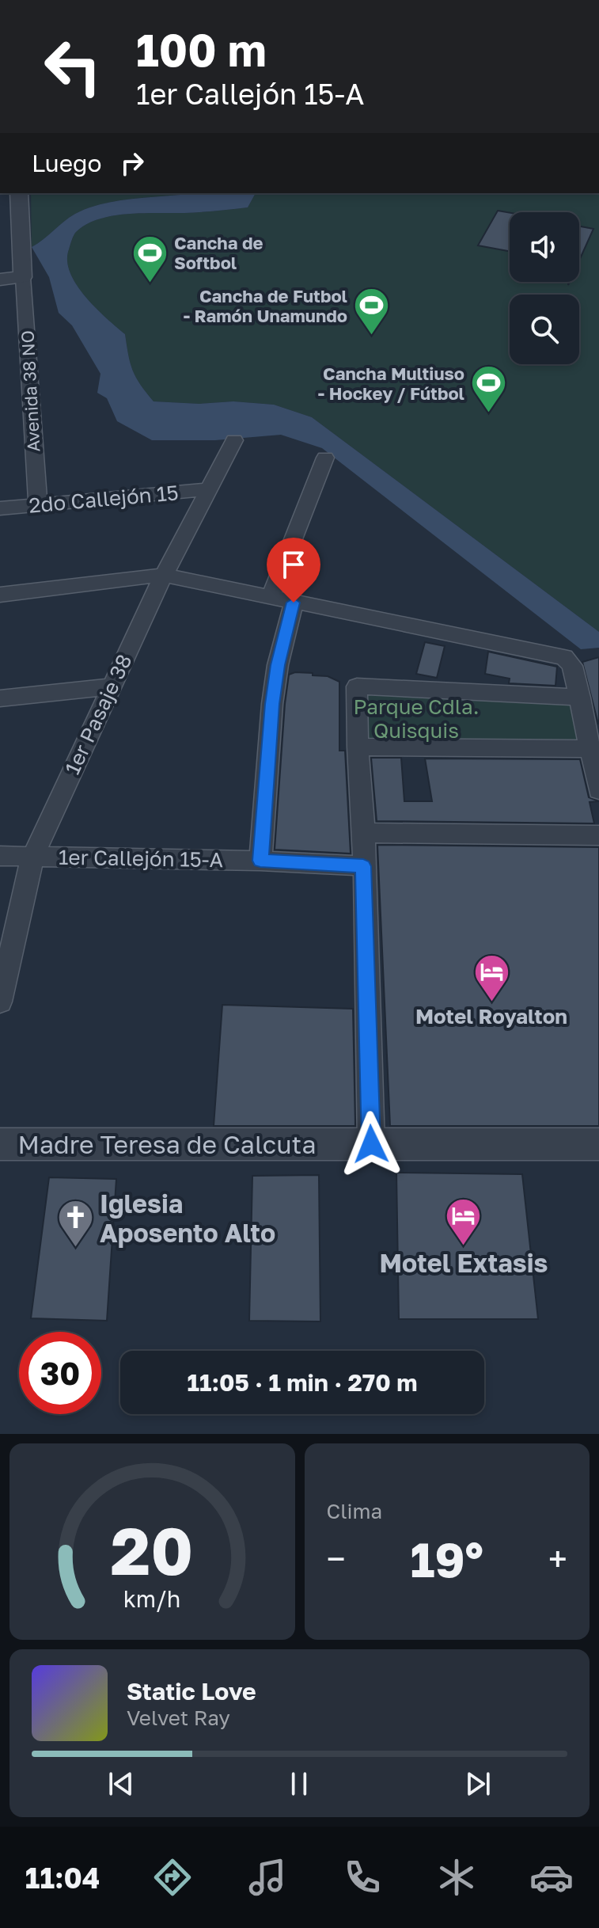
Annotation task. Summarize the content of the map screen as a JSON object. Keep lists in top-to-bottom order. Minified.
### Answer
{"streets":{"street":["Avenida 38 NO","2do Callejón 15","1er Pasaje 38","1er Callejón 15-A","Madre Teresa de Calcuta"]},"crossings":[["Avenida 38 NO","2do Callejón 15"],["2do Callejón 15","1er Pasaje 38"],["1er Pasaje 38","1er Callejón 15-A"]],"parks":["Parque Cdla. Quisquis"],"places":{"sports":["Cancha de Softbol","Cancha de Futbol - Ramón Unamundo","Cancha Multiuso - Hockey / Fútbol"],"hotel":["Motel Royalton","Motel Extasis"],"church":["Iglesia Aposento Alto"]},"page":{"turn":["100 m","1er Callejón 15-A"],"then":"Luego","limit":"30","trip":"11:05 · 1 min · 270 m","tile":"Clima","heat":["−","19°","+"],"song":["Static Love","Velvet Ray"],"tabs":"11:04","gauge":["20","km/h"]}}
